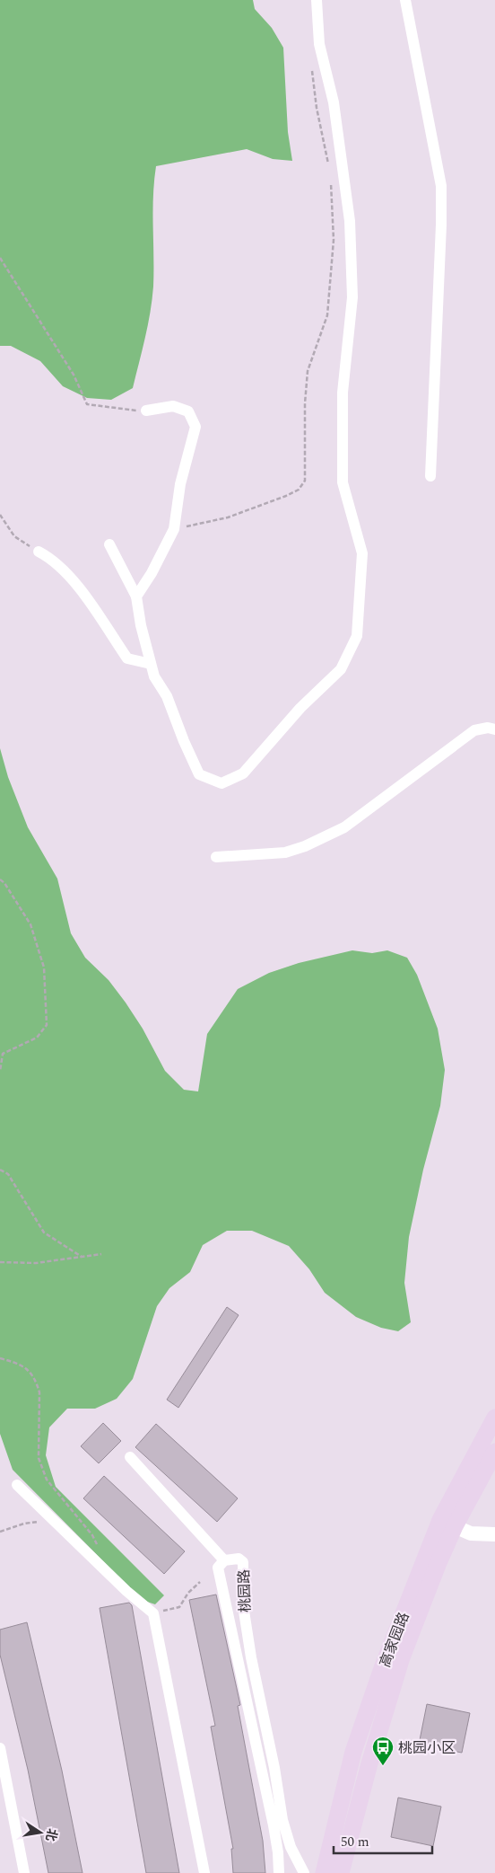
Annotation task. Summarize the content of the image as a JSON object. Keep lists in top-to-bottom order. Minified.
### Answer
{"streets":{"main road":["高家园路"],"street":["桃园路"]},"places":{"bus stop":["桃园小区"]},"scale_bar":"50 m","north":"right"}
